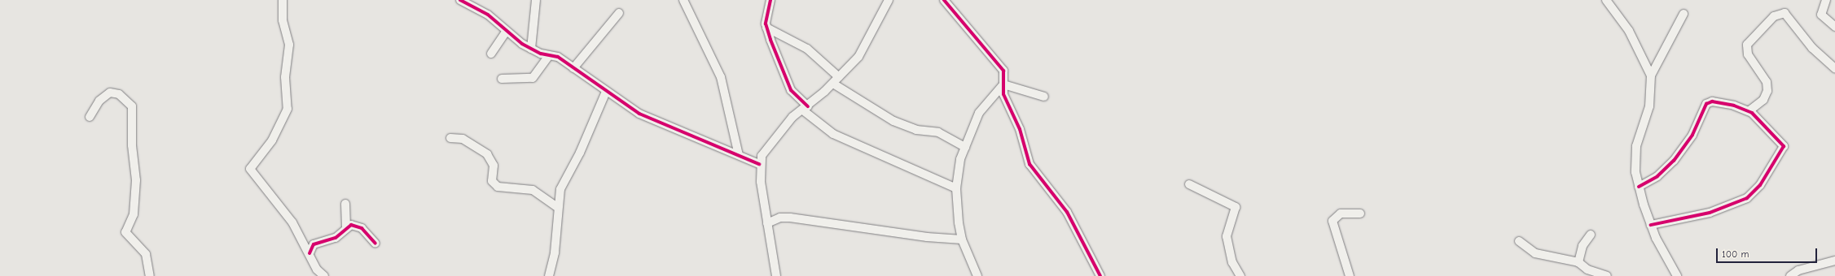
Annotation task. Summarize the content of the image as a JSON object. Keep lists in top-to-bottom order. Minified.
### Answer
{"scale_bar":"100 m"}
